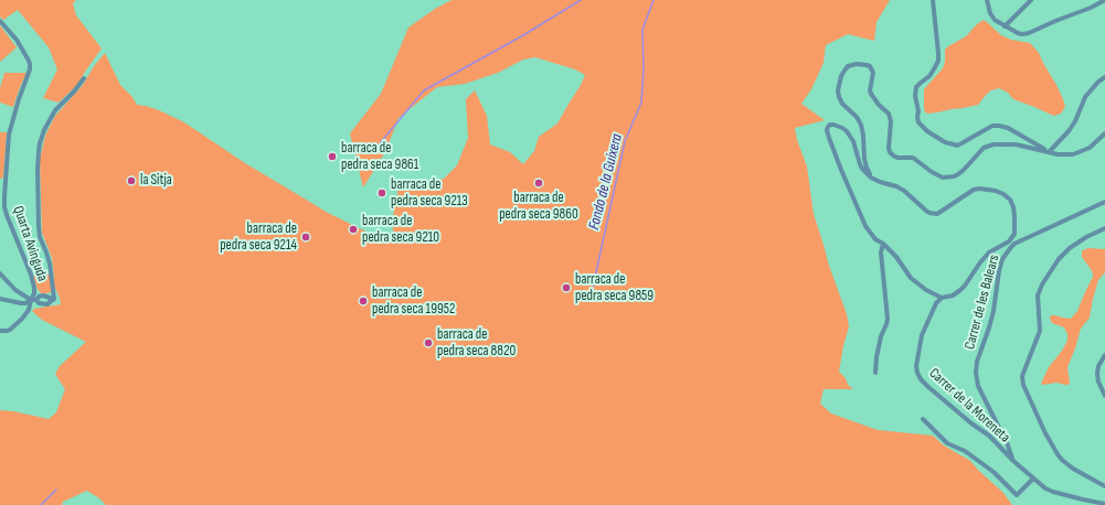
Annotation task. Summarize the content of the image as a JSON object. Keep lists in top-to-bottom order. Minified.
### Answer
{"streets":{"street":["Quarta Avinguda","Carrer de les Balears","Carrer de la Moreneta"]},"crossings":[["Carrer de les Balears","Carrer de la Moreneta"]],"water":["Fondo de la Guixera"],"places":["barraca de pedra seca 9861","la Sitja","barraca de pedra seca 9860","barraca de pedra seca 9213","barraca de pedra seca 9210","barraca de pedra seca 9214","barraca de pedra seca 9859","barraca de pedra seca 19952","barraca de pedra seca 8820"]}
